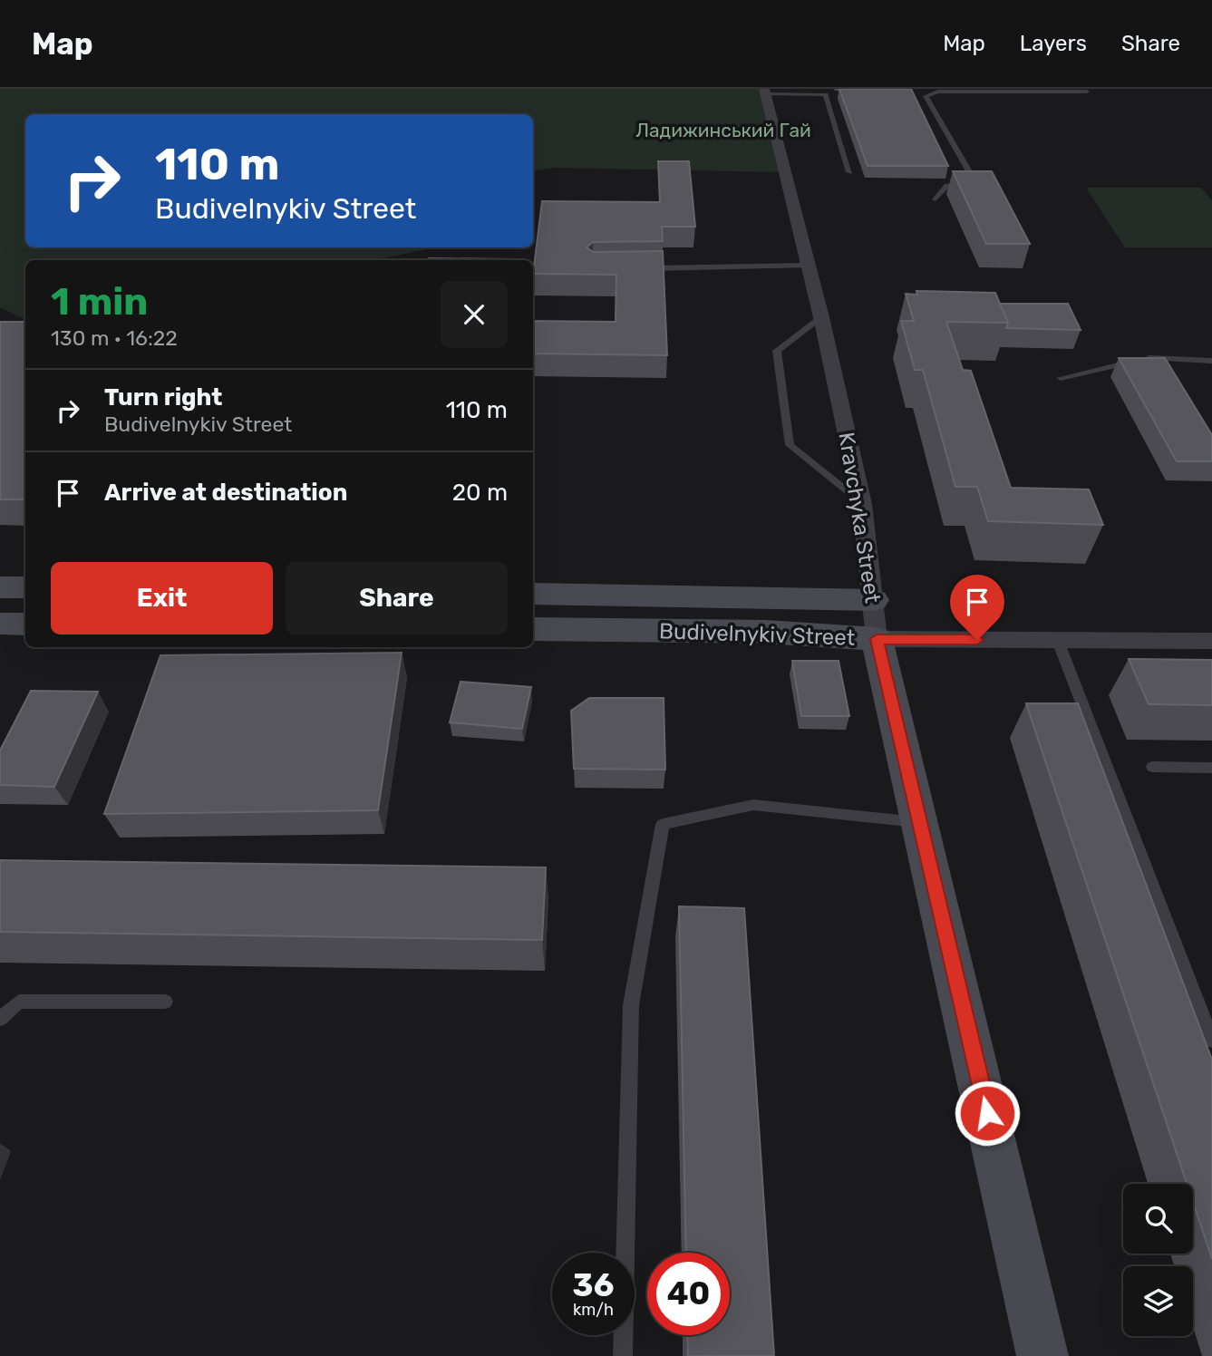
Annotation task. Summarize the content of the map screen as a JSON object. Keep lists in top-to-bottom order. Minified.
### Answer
{"streets":{"street":["Kravchyka Street","Budivelnykiv Street"]},"crossings":[["Kravchyka Street","Budivelnykiv Street"]],"parks":["Ладижинський Гай"],"page":{"header":"Map","nav":["Map","Layers","Share"],"turn":["110 m","Budivelnykiv Street"],"heading":["1 min","130 m · 16:22"],"list":[{"name":"Turn right","note":"Budivelnykiv Street","value":"110 m"},{"name":"Arrive at destination","value":"20 m"}],"buttons":["Exit","Share"],"speed":"36 km/h","limit":"40"}}
